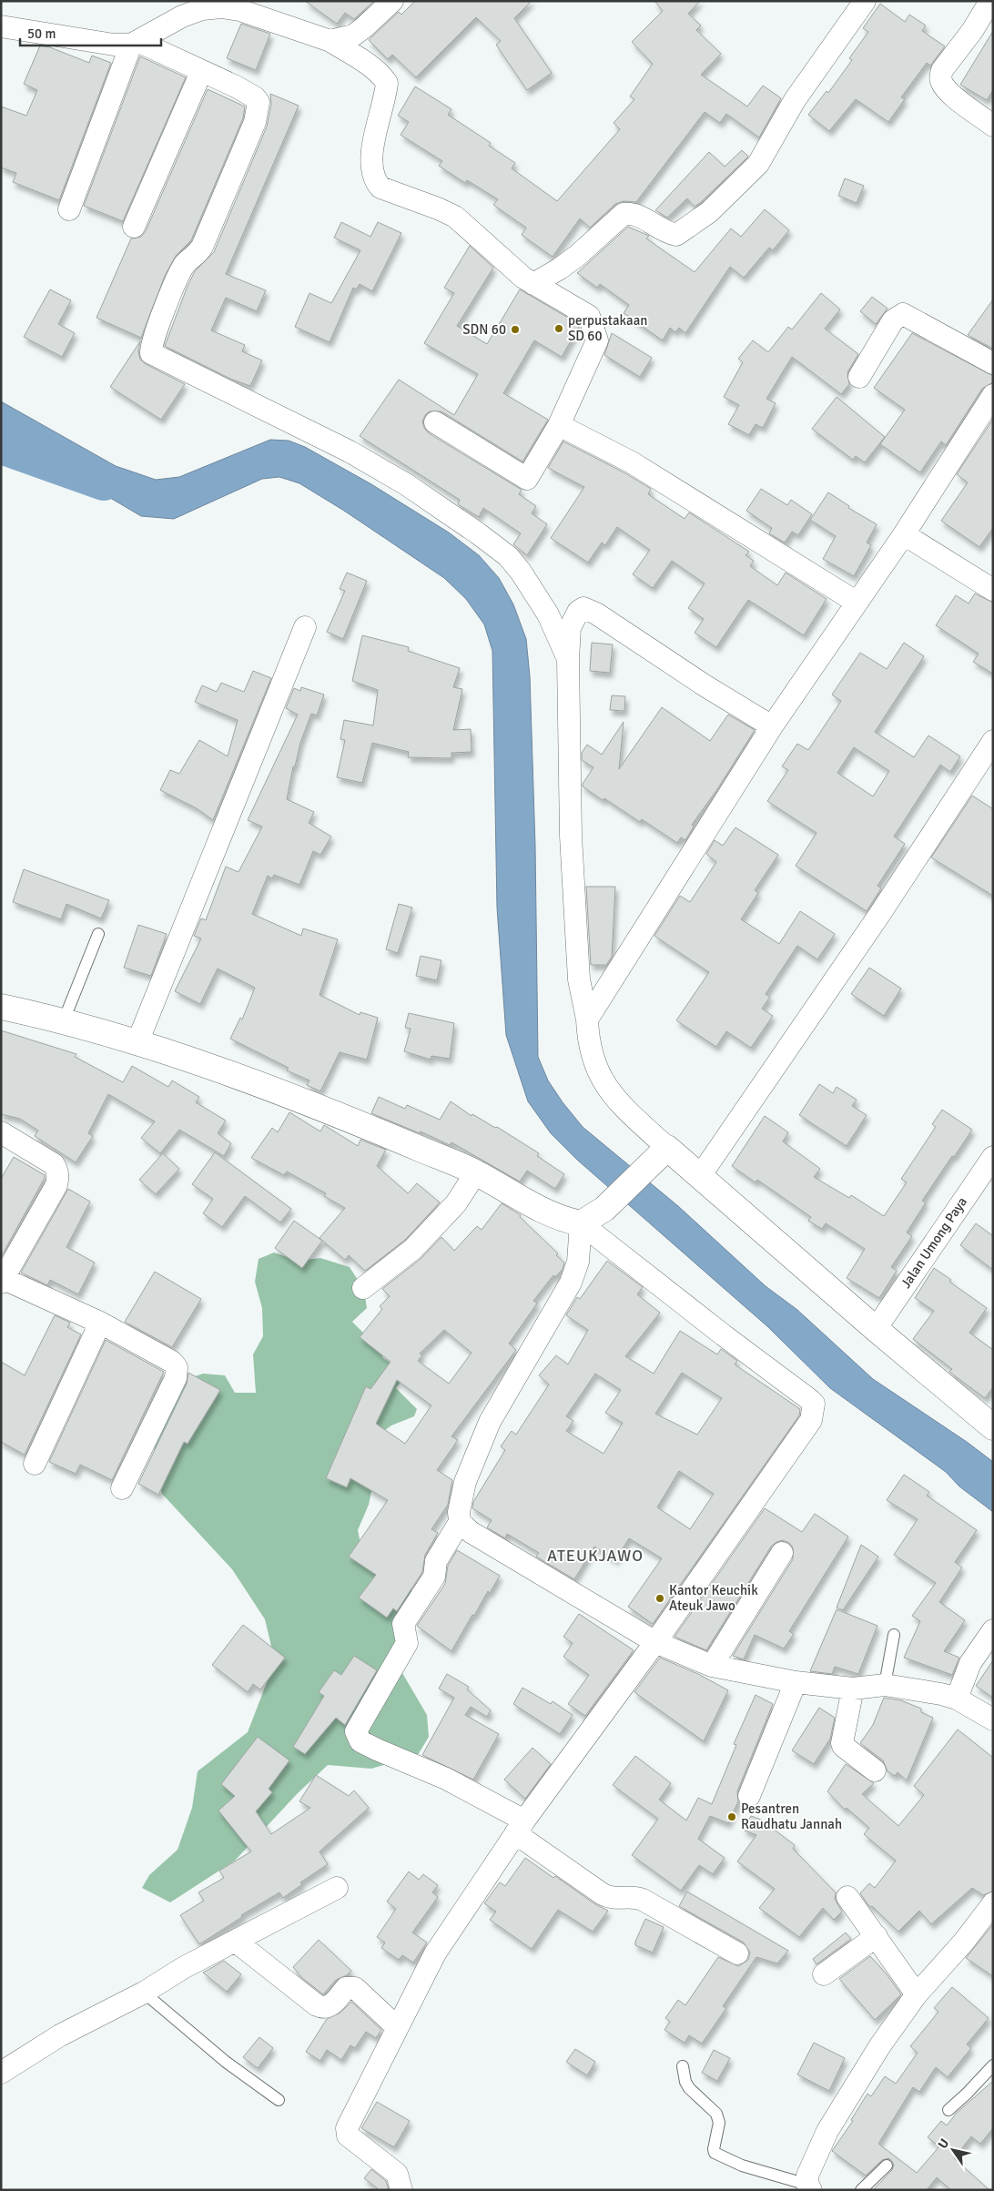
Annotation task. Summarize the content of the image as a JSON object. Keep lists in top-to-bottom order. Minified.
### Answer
{"streets":{"street":["Jalan Umong Paya"]},"districts":["ATEUKJAWO"],"places":["perpustakaan SD 60","SDN 60","Kantor Keuchik Ateuk Jawo","Pesantren Raudhatu Jannah"],"scale_bar":"50 m","north":"top left"}
